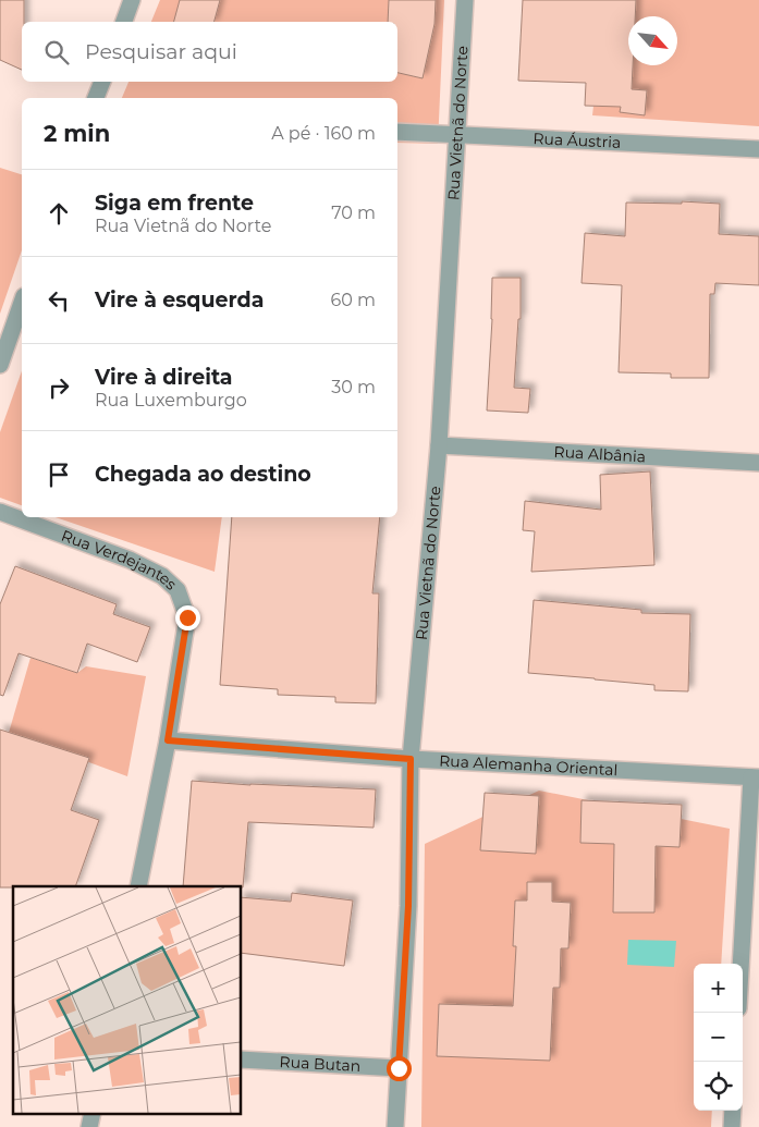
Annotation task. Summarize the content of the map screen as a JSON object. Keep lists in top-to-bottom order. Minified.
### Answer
{"streets":{"street":["Rua Vietnã do Norte","Rua Áustria","Rua Albânia","Rua Verdejantes","Rua Alemanha Oriental","Rua Butan"]},"crossings":[["Rua Vietnã do Norte","Rua Áustria"],["Rua Vietnã do Norte","Rua Albânia"],["Rua Vietnã do Norte","Rua Alemanha Oriental"],["Rua Vietnã do Norte","Rua Butan"],["Rua Verdejantes","Rua Alemanha Oriental"]],"north":"bottom right","page":{"search":"Pesquisar aqui","heading":["2 min","A pé · 160 m"],"list":[["Siga em frente","Rua Vietnã do Norte","70 m"],["Vire à esquerda","60 m"],["Vire à direita","Rua Luxemburgo","30 m"],"Chegada ao destino"],"map_buttons":["+","−"]}}
